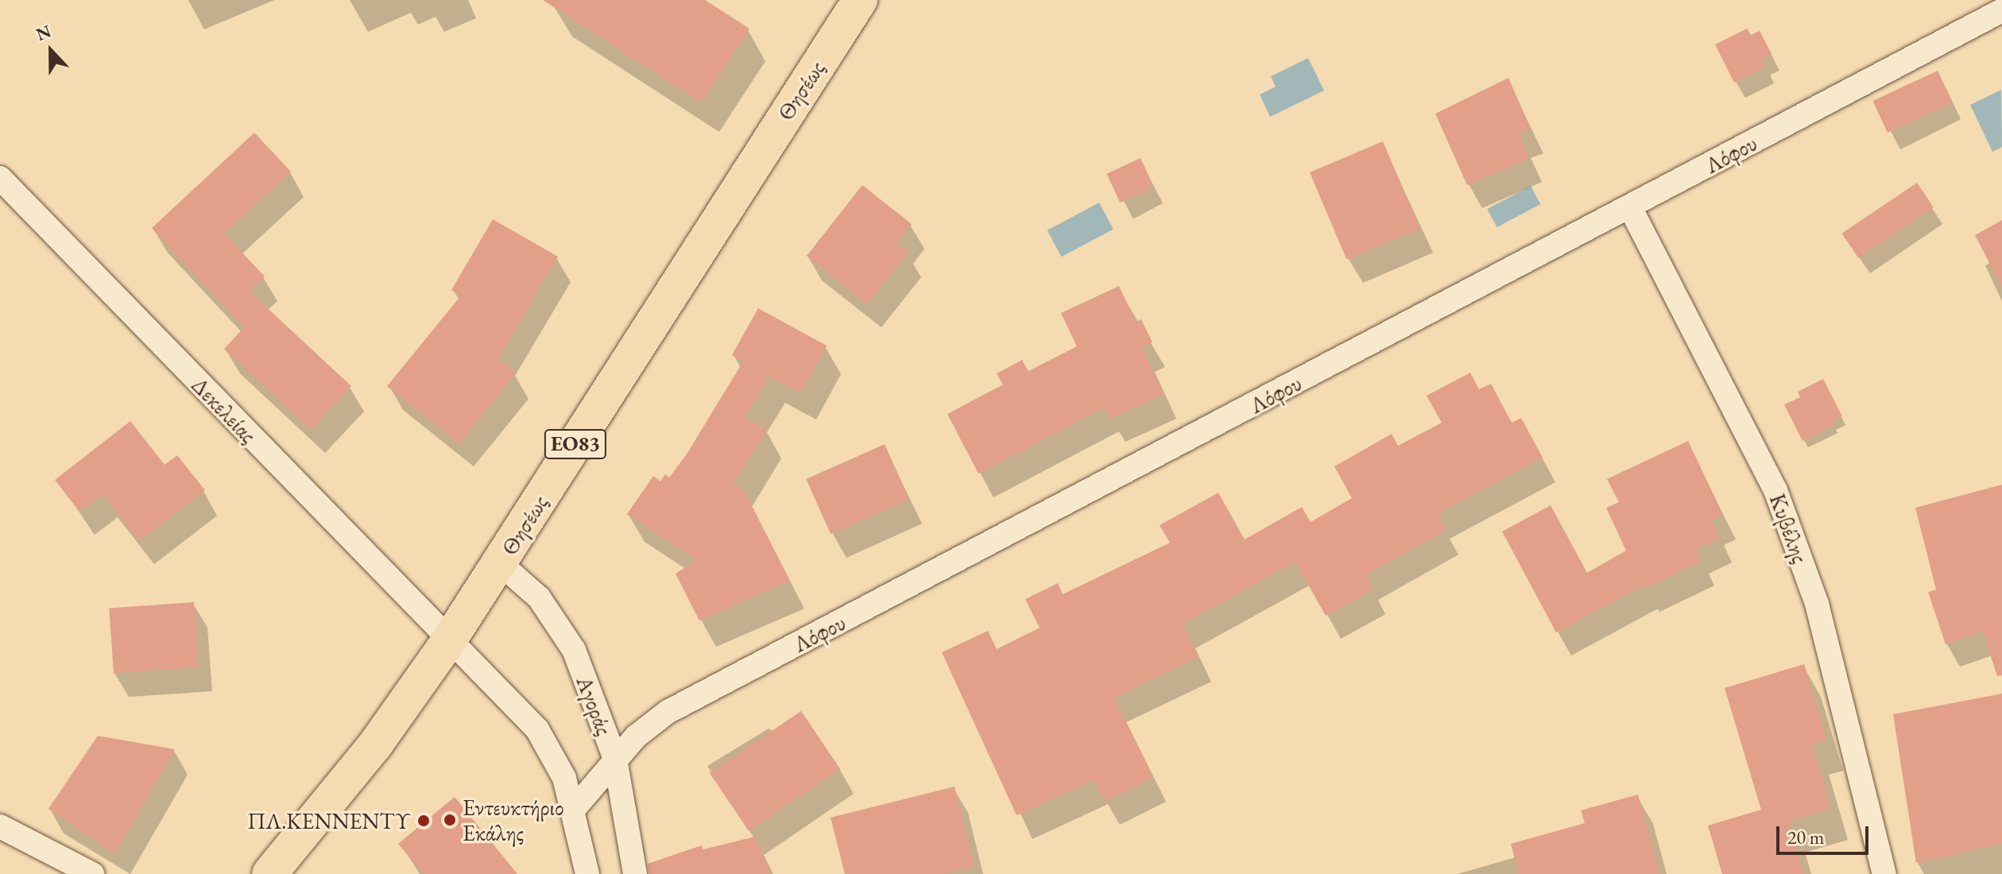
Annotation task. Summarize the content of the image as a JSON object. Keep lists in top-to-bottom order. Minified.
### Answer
{"streets":{"main road":["Θησέως","ΕΟ83"],"street":["Λόφου","Δεκελείας","Κυβέλης","Αγοράς"]},"crossings":[["Θησέως","Δεκελείας"],["Θησέως","Αγοράς"],["Λόφου","Κυβέλης"],["Λόφου","Αγοράς"]],"places":["Εντευκτήριο Εκάλης","ΠΛ.ΚΕΝΝΕΝΤΥ"],"scale_bar":"20 m","north":"top"}
